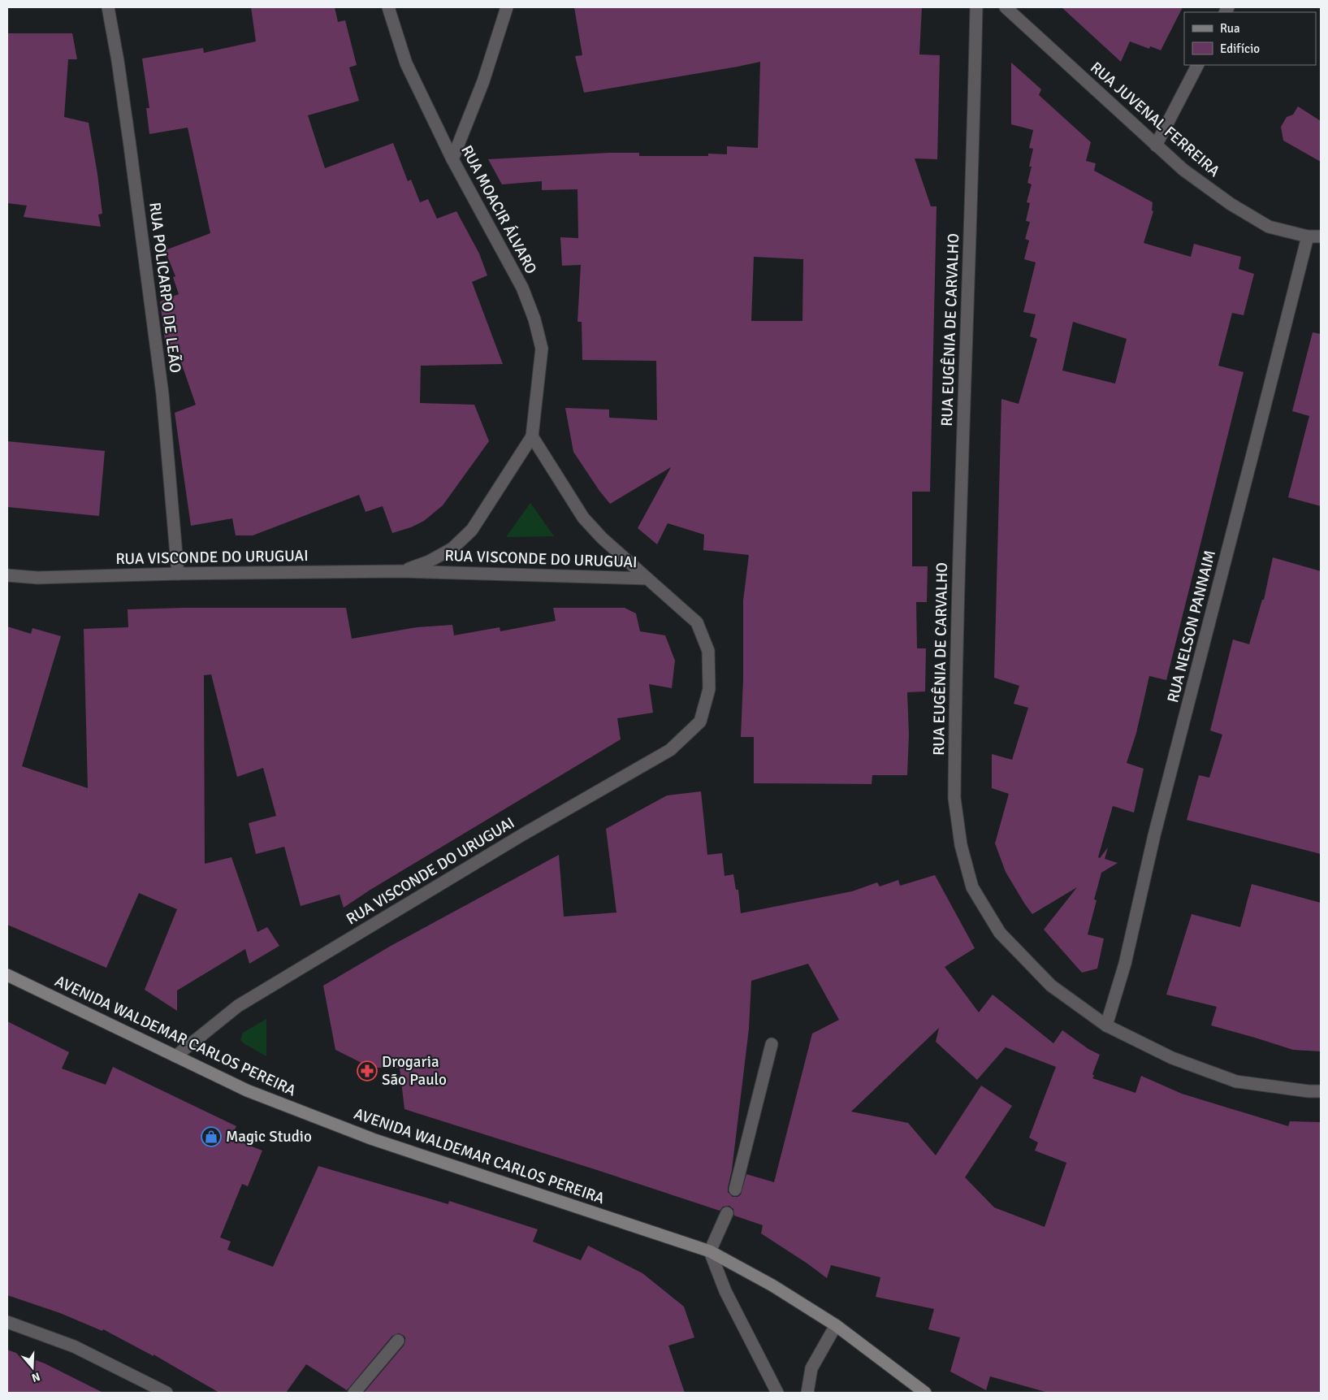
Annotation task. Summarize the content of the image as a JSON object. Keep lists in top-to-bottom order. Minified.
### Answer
{"streets":{"street":["RUA JUVENAL FERREIRA","RUA MOACIR ÁLVARO","RUA POLICARPO DE LEÃO","RUA EUGÊNIA DE CARVALHO","RUA VISCONDE DO URUGUAI","RUA NELSON PANNAIM","AVENIDA WALDEMAR CARLOS PEREIRA"]},"crossings":[["RUA JUVENAL FERREIRA","RUA NELSON PANNAIM"],["RUA MOACIR ÁLVARO","RUA VISCONDE DO URUGUAI"],["RUA POLICARPO DE LEÃO","RUA VISCONDE DO URUGUAI"],["RUA EUGÊNIA DE CARVALHO","RUA NELSON PANNAIM"],["RUA VISCONDE DO URUGUAI","AVENIDA WALDEMAR CARLOS PEREIRA"]],"places":{"pharmacy":["Drogaria São Paulo"],"shop":["Magic Studio"]},"legend":["Rua","Edifício"],"north":"bottom"}
